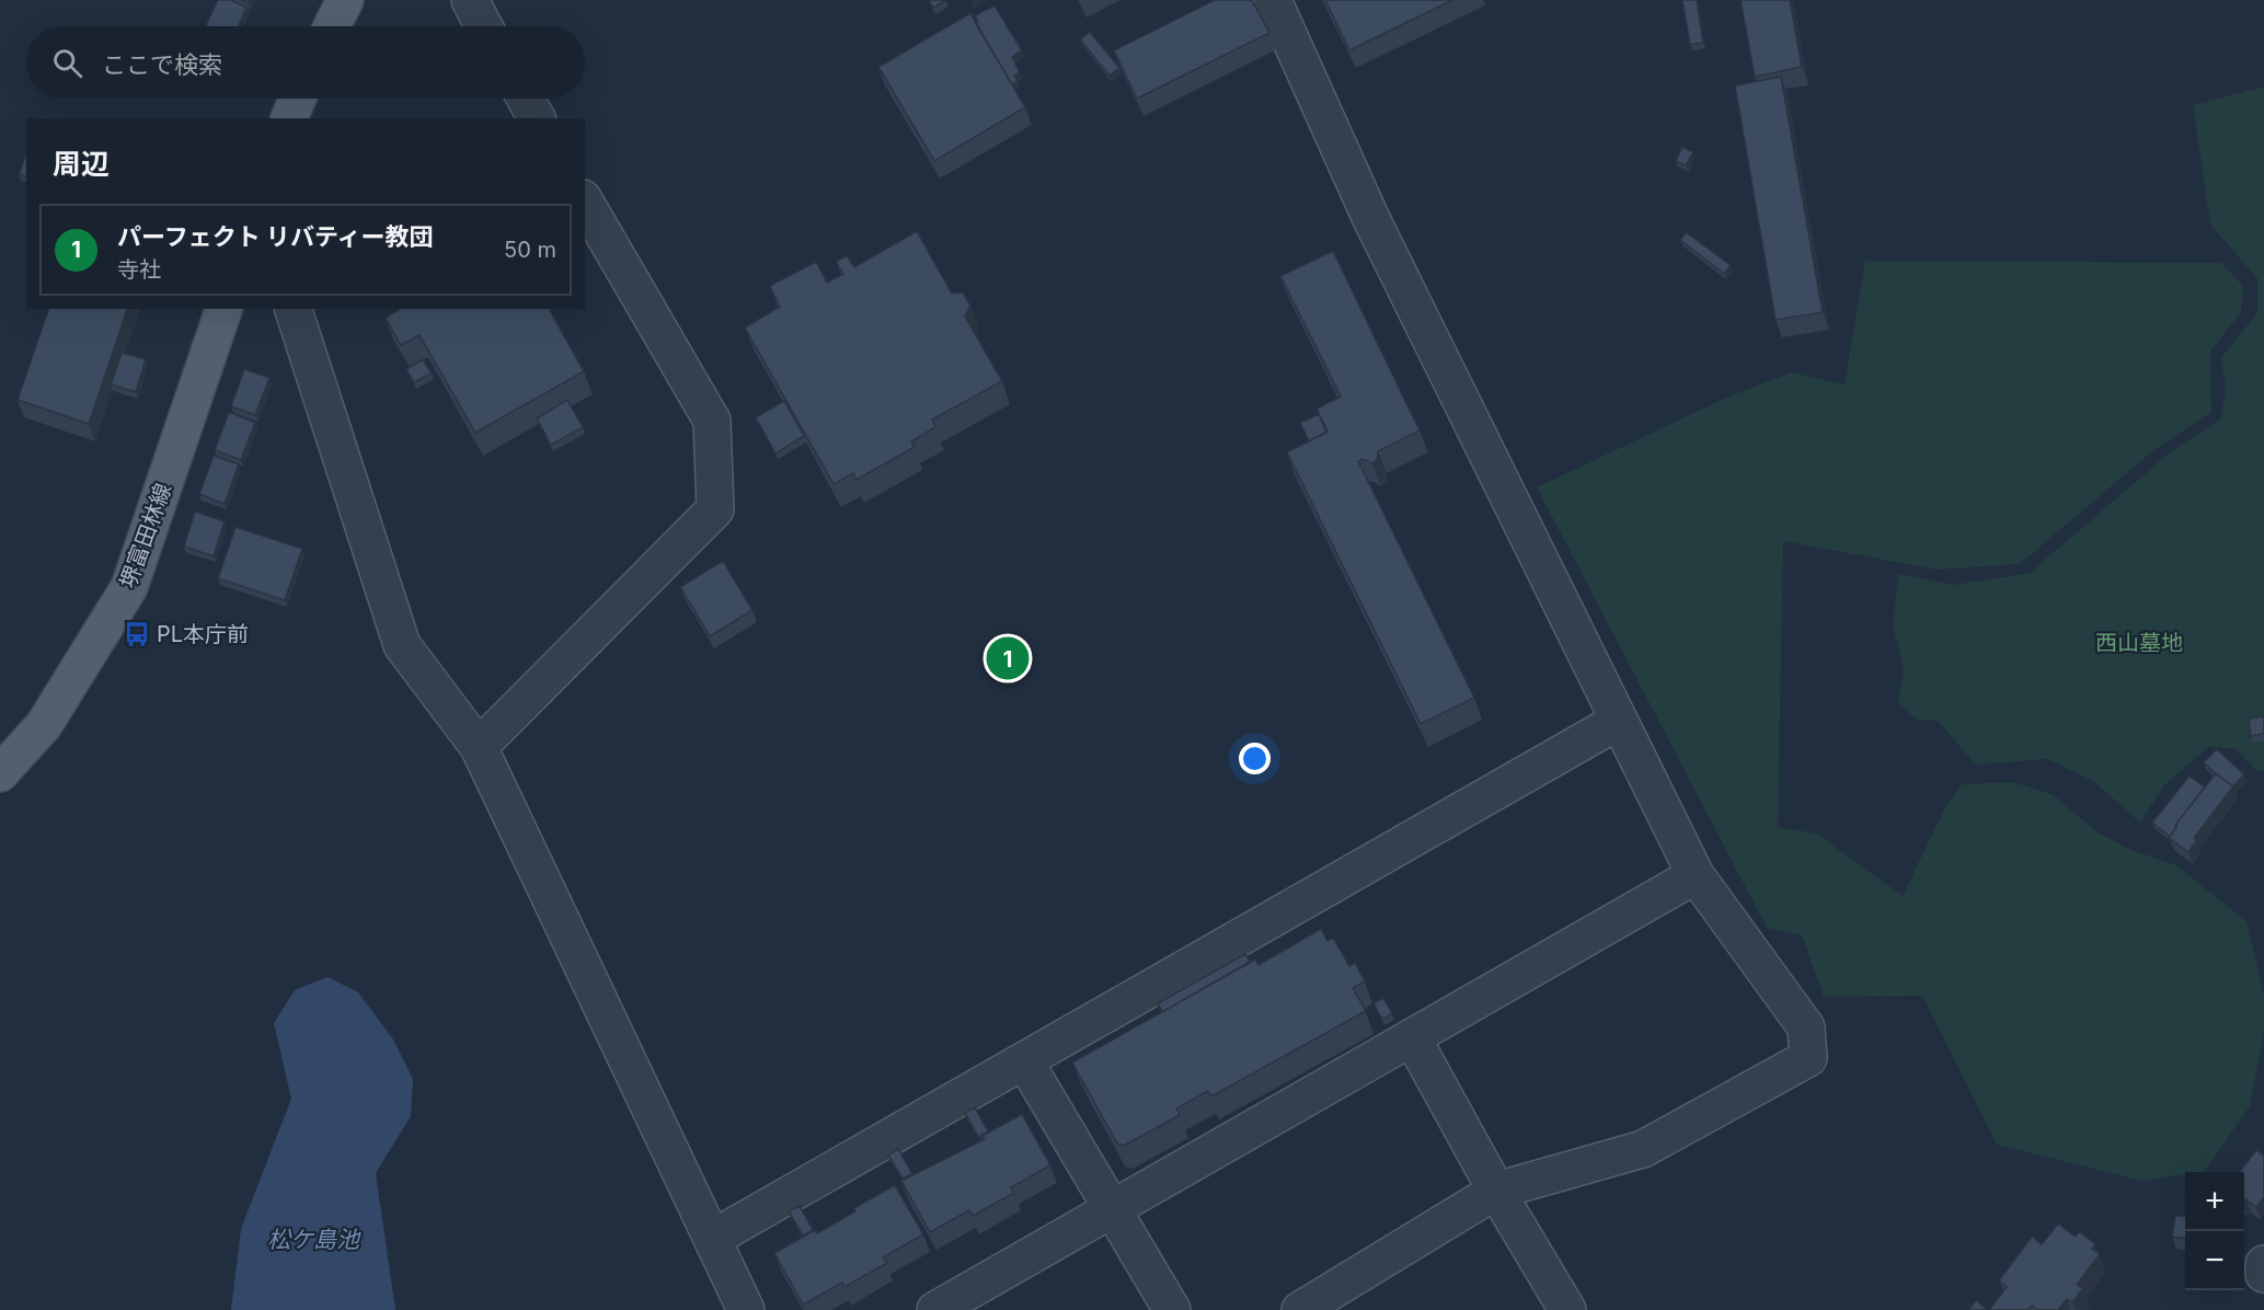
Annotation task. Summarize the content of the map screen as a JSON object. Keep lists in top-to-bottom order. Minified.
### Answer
{"streets":{"main road":["堺富田林線"]},"water":["松ケ島池"],"parks":["西山墓地"],"places":{"bus stop":["PL本庁前"]},"page":{"search":"ここで検索","heading":"周辺","list":[{"mark":"1","name":"パーフェクト リバティー教団","note":"寺社","value":"50 m"}],"pins":"1","map_buttons":["+","−"]}}
